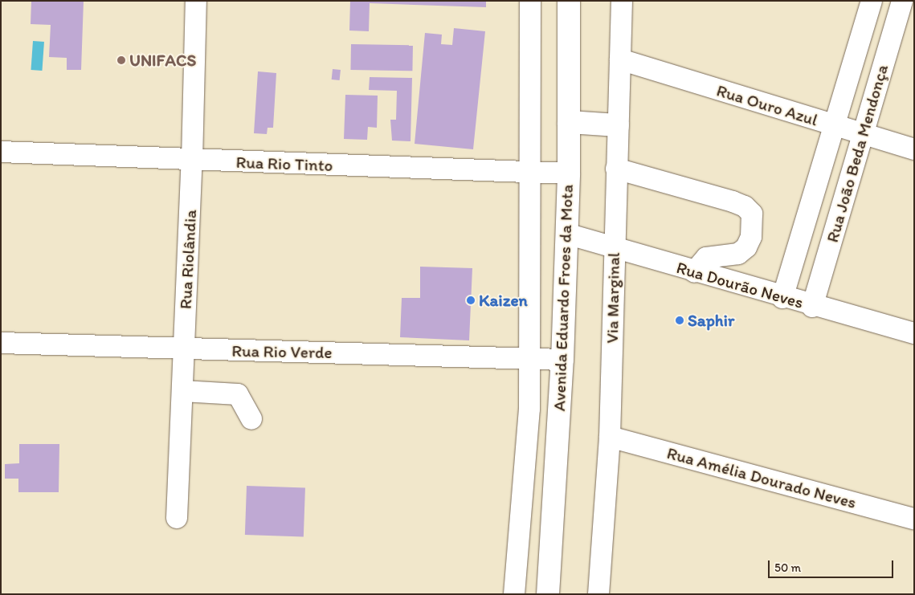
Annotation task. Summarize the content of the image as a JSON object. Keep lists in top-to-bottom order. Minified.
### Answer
{"streets":{"highway":["Avenida Eduardo Froes da Mota"],"street":["Rua Ouro Azul","Rua João Beda Mendonça","Rua Rio Tinto","Rua Riolândia","Rua Dourão Neves","Via Marginal","Rua Rio Verde","Rua Amélia Dourado Neves"]},"crossings":[["Rua Ouro Azul","Rua João Beda Mendonça"],["Rua Ouro Azul","Via Marginal"],["Rua João Beda Mendonça","Rua Dourão Neves"],["Rua Rio Tinto","Rua Riolândia"],["Rua Rio Tinto","Avenida Eduardo Froes da Mota"],["Rua Riolândia","Rua Rio Verde"],["Rua Dourão Neves","Avenida Eduardo Froes da Mota"],["Rua Dourão Neves","Via Marginal"],["Avenida Eduardo Froes da Mota","Rua Rio Verde"],["Via Marginal","Rua Amélia Dourado Neves"]],"places":["UNIFACS","Kaizen","Saphir"],"scale_bar":"50 m"}
